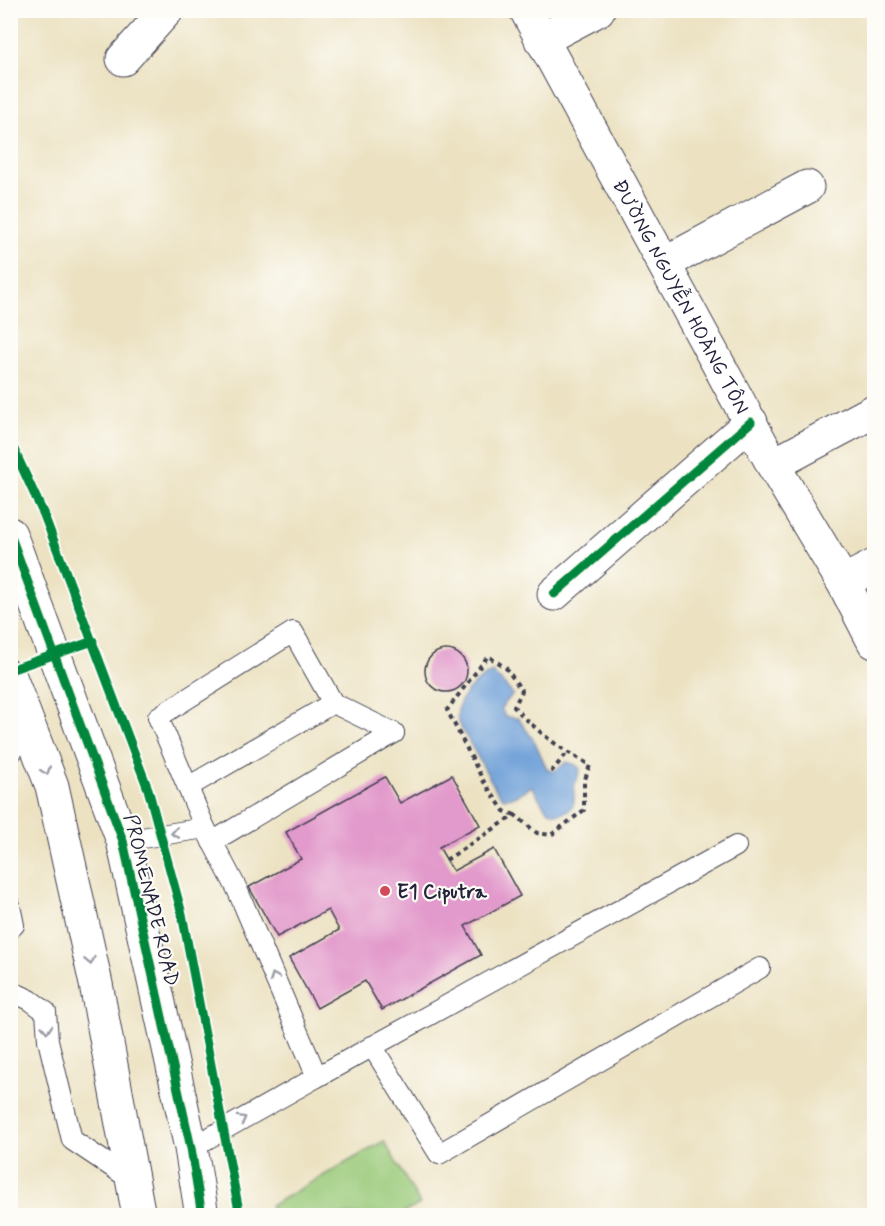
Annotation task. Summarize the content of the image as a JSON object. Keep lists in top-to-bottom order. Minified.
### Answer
{"streets":{"street":["ĐƯỜNG NGUYỄN HOÀNG TÔN","PROMENADE ROAD"]},"places":["E1 Ciputra"]}
